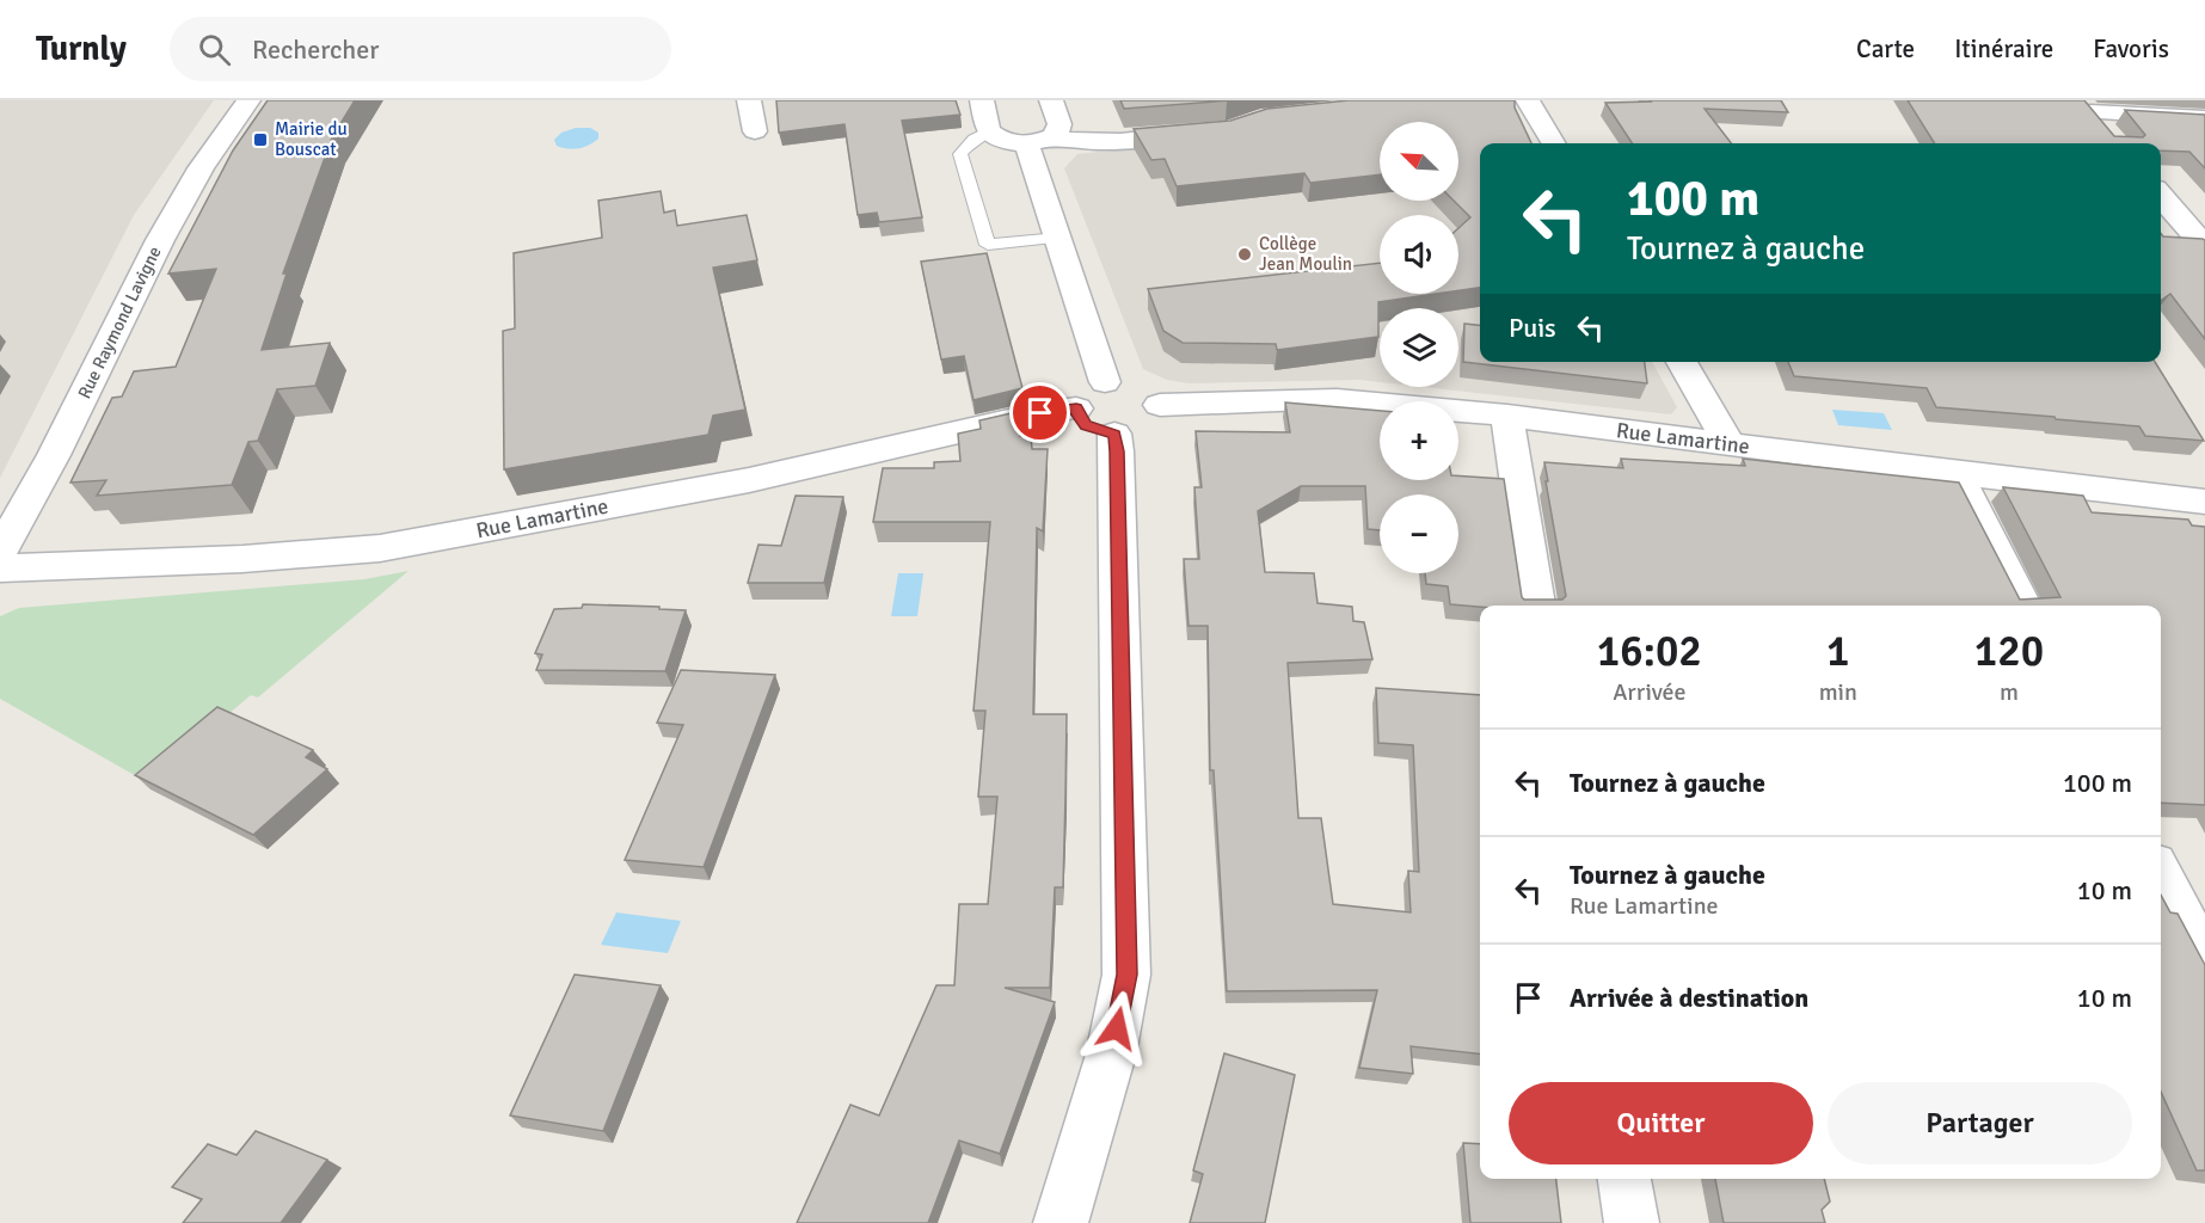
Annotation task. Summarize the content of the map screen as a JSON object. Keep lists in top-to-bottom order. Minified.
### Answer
{"streets":{"street":["Rue Raymond Lavigne","Rue Lamartine"]},"places":{"transit":["Mairie du Bouscat"],"other":["Collège Jean Moulin"]},"north":"top left","page":{"header":"Turnly","search":"Rechercher","nav":["Carte","Itinéraire","Favoris"],"map_buttons":["+","−"],"turn":["100 m","Tournez à gauche"],"then":"Puis","eta":["16:02","Arrivée","1","min","120","m"],"list":[{"name":"Tournez à gauche","value":"100 m"},{"name":"Tournez à gauche","note":"Rue Lamartine","value":"10 m"},{"name":"Arrivée à destination","value":"10 m"}],"buttons":["Quitter","Partager"]}}
